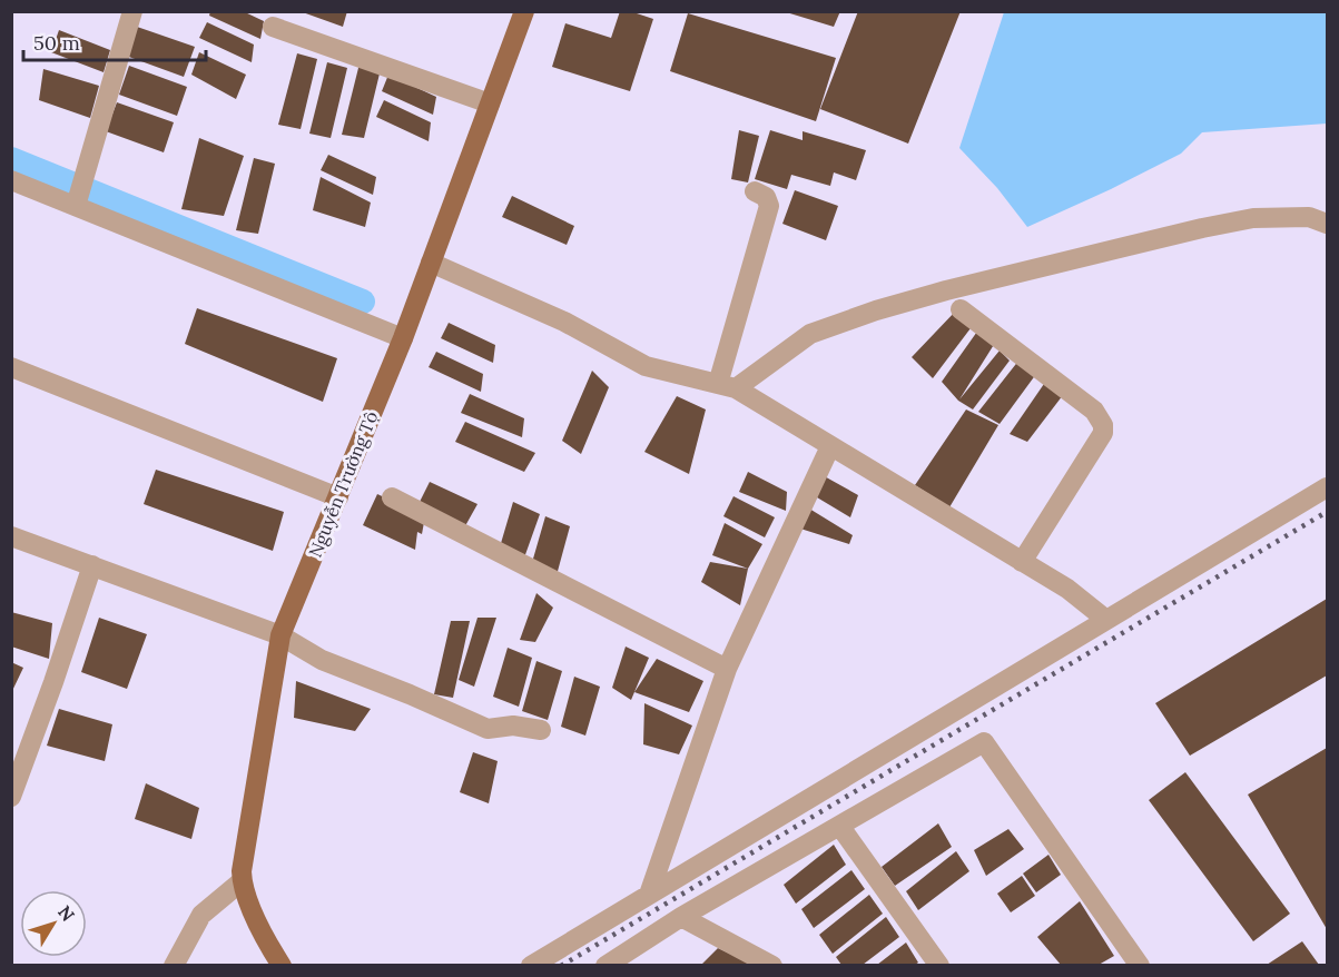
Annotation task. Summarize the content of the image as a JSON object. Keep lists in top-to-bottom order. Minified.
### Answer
{"streets":{"main road":["Nguyễn Trường Tộ"]},"scale_bar":"50 m","north":"top right"}
